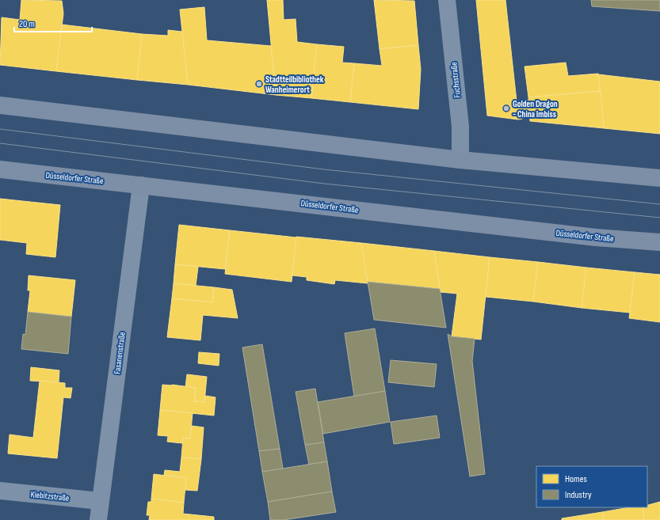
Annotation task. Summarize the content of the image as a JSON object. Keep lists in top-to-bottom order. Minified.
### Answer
{"streets":{"main road":["Düsseldorfer Straße"],"street":["Fuchsstraße","Fasanenstraße","Kiebitzstraße"]},"crossings":[["Düsseldorfer Straße","Fasanenstraße"],["Fasanenstraße","Kiebitzstraße"]],"places":["Stadtteilbibliothek Wanheimerort","Golden Dragon - China Imbiss"],"legend":["Homes","Industry"],"scale_bar":"20 m"}
